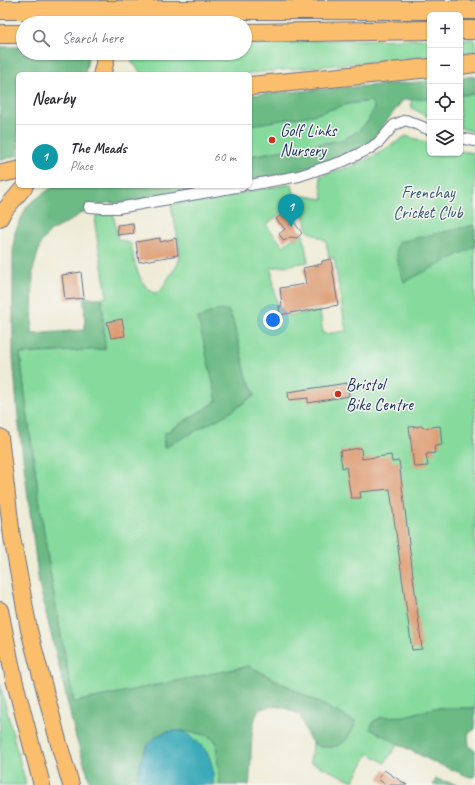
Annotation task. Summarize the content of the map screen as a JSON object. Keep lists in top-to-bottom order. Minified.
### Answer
{"parks":["Frenchay Cricket Club"],"places":["Golf Links Nursery","Bristol Bike Centre"],"page":{"map_buttons":["+","−"],"search":"Search here","heading":"Nearby","list":[{"mark":"1","name":"The Meads","note":"Place","value":"60 m"}],"pins":"1"}}
